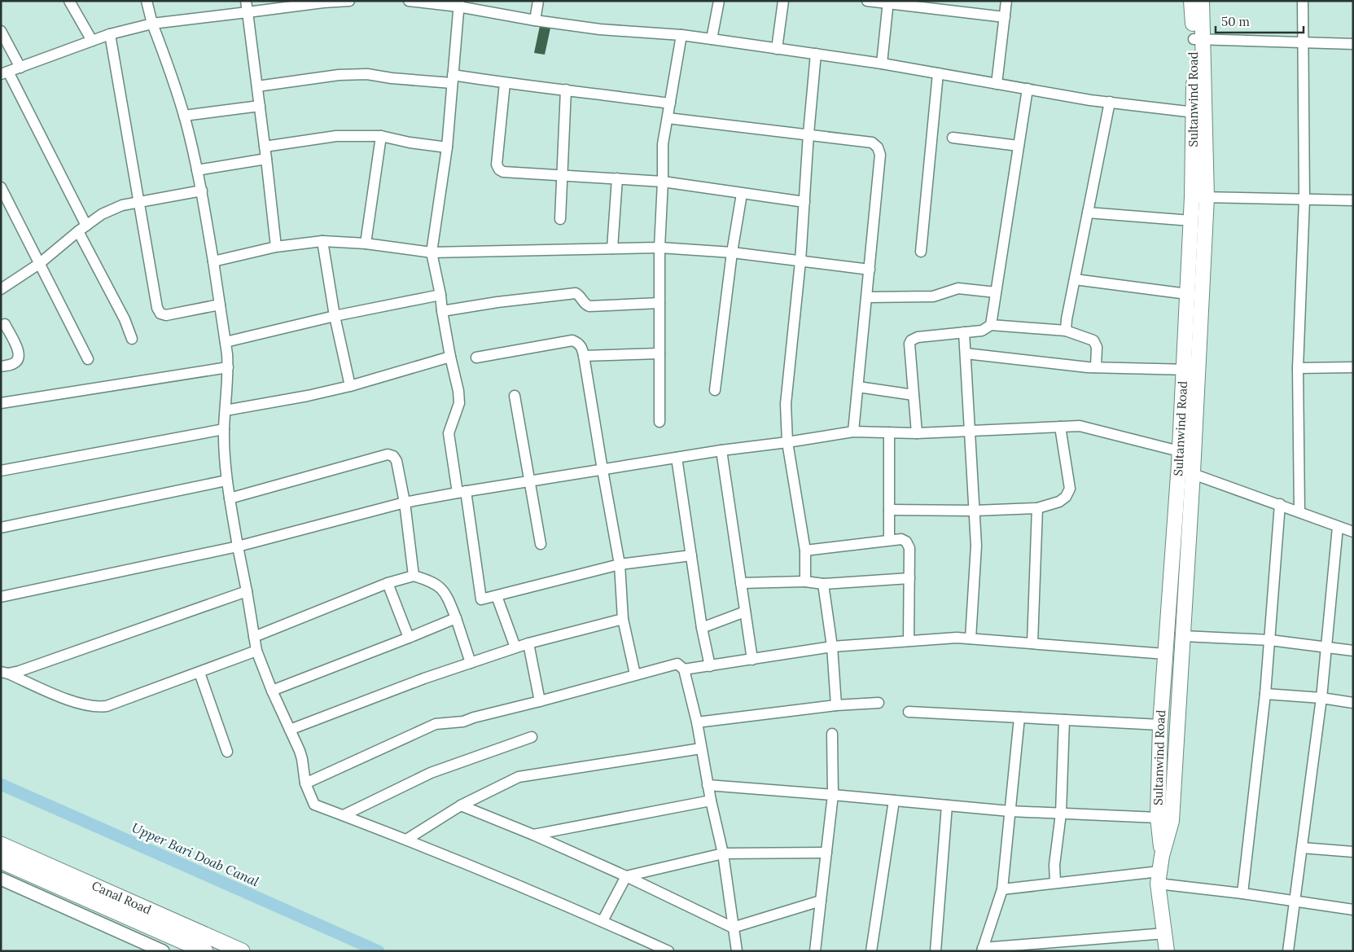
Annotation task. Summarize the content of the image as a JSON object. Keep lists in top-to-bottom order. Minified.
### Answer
{"streets":{"main road":["Sultanwind Road","Canal Road"]},"water":["Upper Bari Doab Canal"],"scale_bar":"50 m"}
